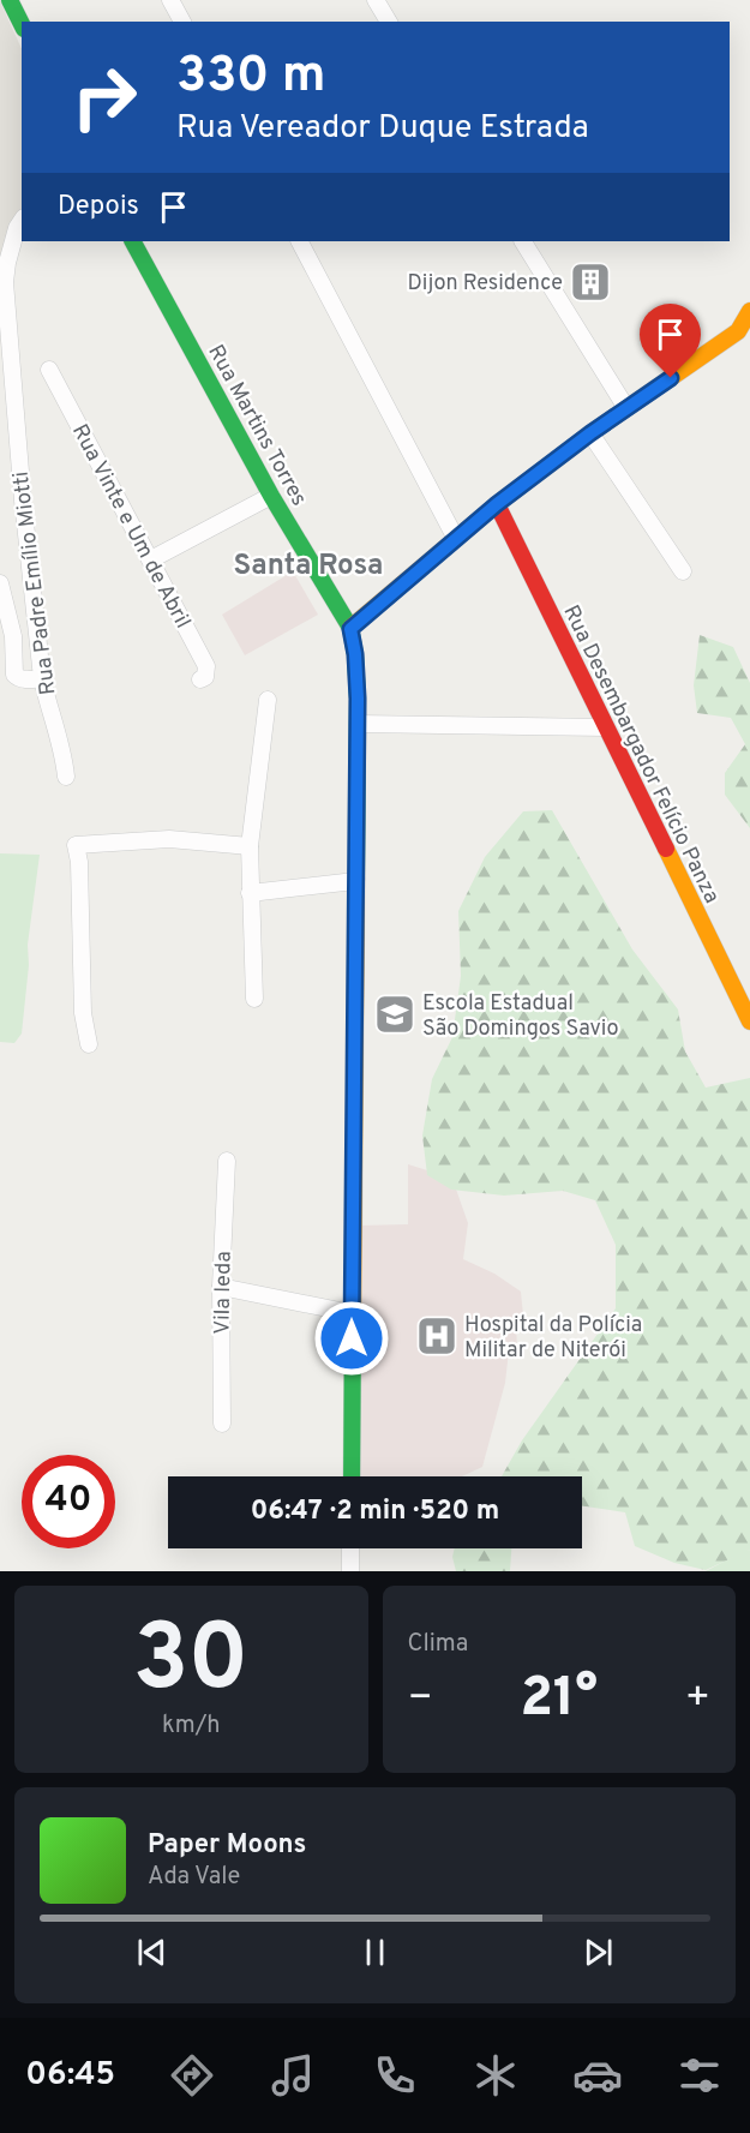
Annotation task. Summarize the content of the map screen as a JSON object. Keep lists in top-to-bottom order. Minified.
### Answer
{"streets":{"street":["Rua Martins Torres","Rua Vinte e Um de Abril","Rua Padre Emílio Miotti","Rua Desembargador Felício Panza","Vila Ieda"]},"districts":["Santa Rosa"],"places":{"building":["Dijon Residence"],"school or university":["Escola Estadual São Domingos Savio"],"hospital":["Hospital da Polícia Militar de Niterói"]},"page":{"turn":["330 m","Rua Vereador Duque Estrada"],"then":"Depois","limit":"40","trip":"06:47 · 2 min · 520 m","tile":[["30","km/h"],"Clima"],"heat":["−","21°","+"],"song":["Paper Moons","Ada Vale"],"tabs":"06:45"}}
